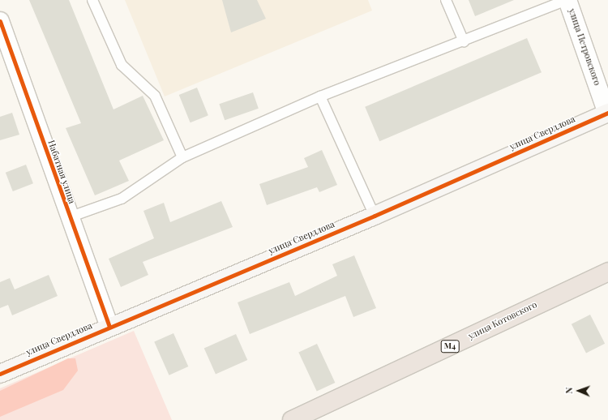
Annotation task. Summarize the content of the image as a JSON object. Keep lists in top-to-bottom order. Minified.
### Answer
{"streets":{"highway":["улица Котовского","M4"],"street":["улица Петровского","улица Свердлова","Набатная улица"]},"crossings":[["улица Петровского","улица Свердлова"],["улица Свердлова","Набатная улица"]],"north":"left"}
